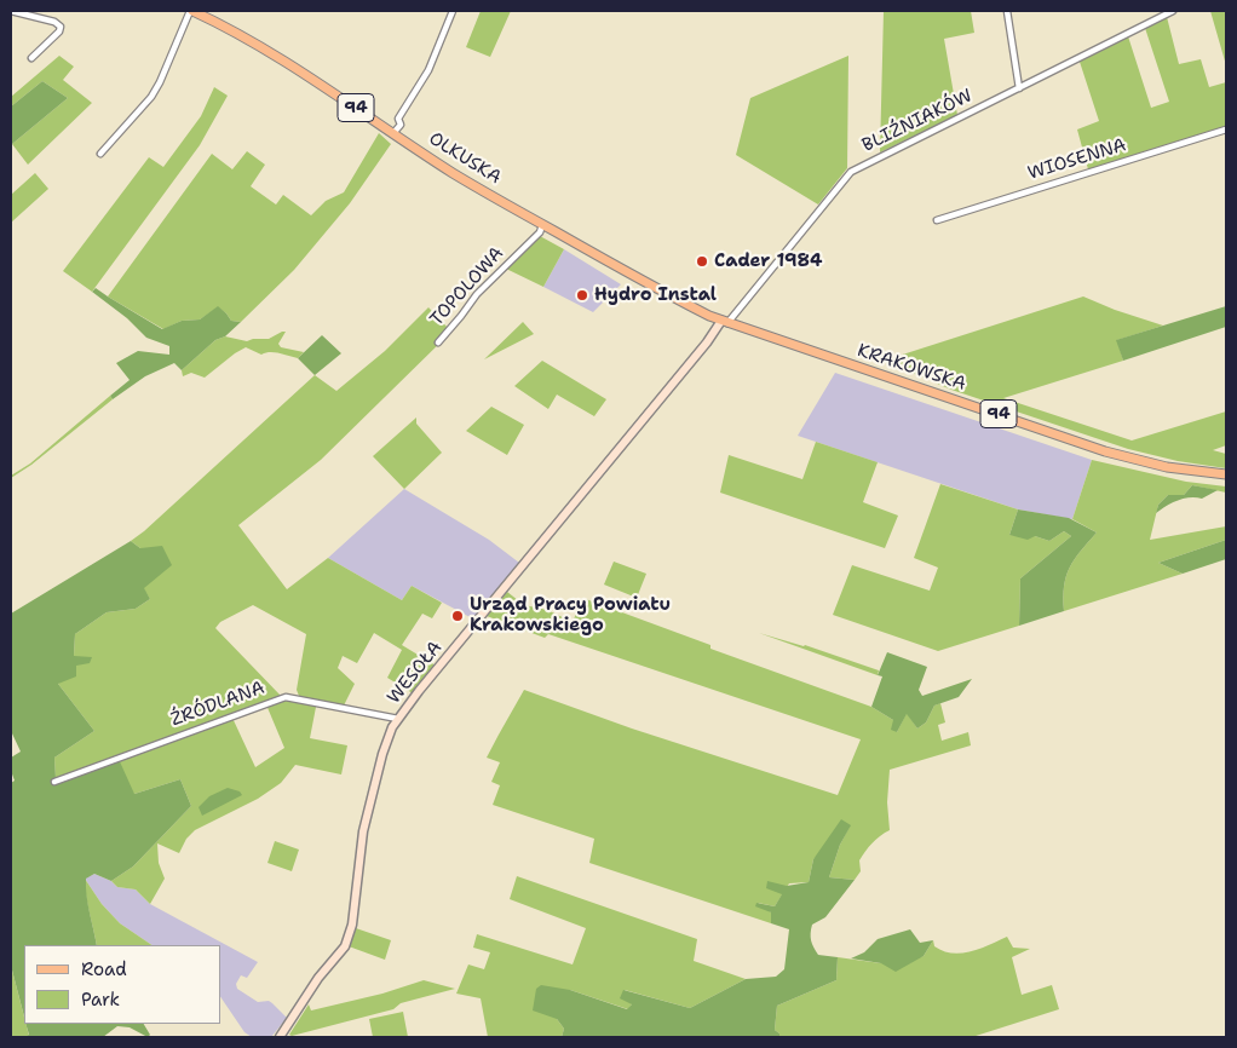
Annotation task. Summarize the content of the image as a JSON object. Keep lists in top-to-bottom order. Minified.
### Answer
{"streets":{"main road":["94","OLKUSKA","KRAKOWSKA"],"street":["BLIŹNIAKÓW","WIOSENNA","TOPOLOWA","WESOŁA","ŹRÓDLANA"]},"crossings":[["BLIŹNIAKÓW","OLKUSKA"],["BLIŹNIAKÓW","KRAKOWSKA"],["BLIŹNIAKÓW","WESOŁA"],["OLKUSKA","TOPOLOWA"],["OLKUSKA","KRAKOWSKA"],["OLKUSKA","WESOŁA"],["KRAKOWSKA","WESOŁA"],["WESOŁA","ŹRÓDLANA"]],"places":["Cader 1984","Hydro Instal","Urząd Pracy Powiatu Krakowskiego"],"legend":["Road","Park"]}
